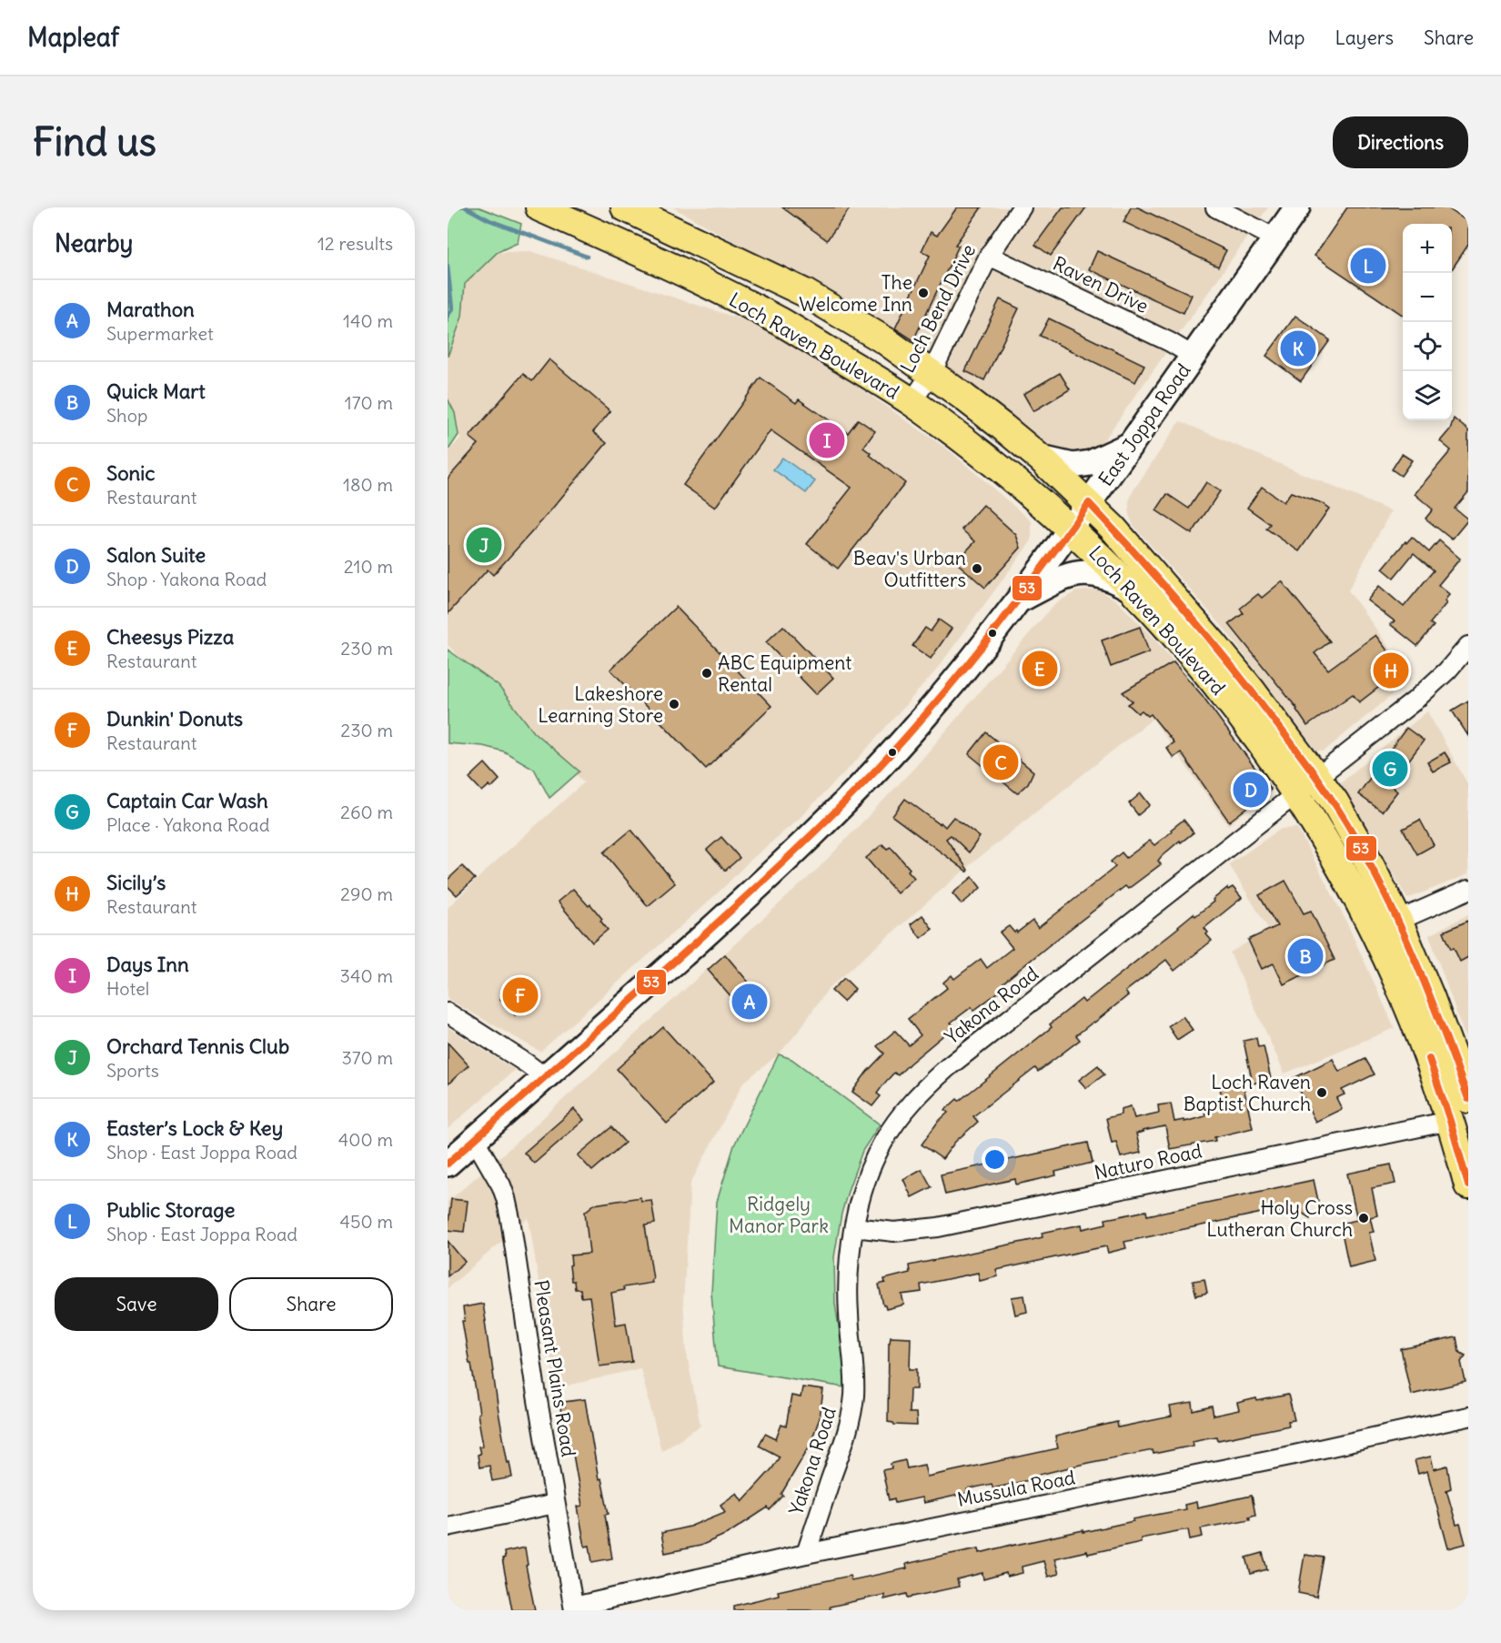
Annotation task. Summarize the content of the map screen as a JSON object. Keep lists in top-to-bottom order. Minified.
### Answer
{"streets":{"main road":["Loch Raven Boulevard","East Joppa Road"],"street":["Raven Drive","Loch Bend Drive","Yakona Road","Naturo Road","Pleasant Plains Road","Mussula Road"]},"crossings":[["Raven Drive","Loch Bend Drive"],["Raven Drive","East Joppa Road"],["Loch Bend Drive","Loch Raven Boulevard"],["Loch Raven Boulevard","East Joppa Road"],["Loch Raven Boulevard","Yakona Road"],["Loch Raven Boulevard","Naturo Road"],["East Joppa Road","Pleasant Plains Road"],["Yakona Road","Naturo Road"],["Yakona Road","Mussula Road"],["Pleasant Plains Road","Mussula Road"]],"parks":["Ridgely Manor Park"],"places":["The Welcome Inn","Beav's Urban Outfitters","ABC Equipment Rental","Lakeshore Learning Store","Loch Raven Baptist Church","Holy Cross Lutheran Church"],"lines":["transit line 53"],"page":{"header":"Mapleaf","nav":["Map","Layers","Share"],"buttons":["Directions",["Save","Share"]],"title":"Find us","heading":["Nearby","12 results"],"map_buttons":["+","−"],"pins":["L","K","I","J","E","H","C","G","D","B","F","A"],"list":[{"mark":"A","name":"Marathon","note":"Supermarket","value":"140 m"},{"mark":"B","name":"Quick Mart","note":"Shop","value":"170 m"},{"mark":"C","name":"Sonic","note":"Restaurant","value":"180 m"},{"mark":"D","name":"Salon Suite","note":"Shop · Yakona Road","value":"210 m"},{"mark":"E","name":"Cheesys Pizza","note":"Restaurant","value":"230 m"},{"mark":"F","name":"Dunkin' Donuts","note":"Restaurant","value":"230 m"},{"mark":"G","name":"Captain Car Wash","note":"Place · Yakona Road","value":"260 m"},{"mark":"H","name":"Sicily’s","note":"Restaurant","value":"290 m"},{"mark":"I","name":"Days Inn","note":"Hotel","value":"340 m"},{"mark":"J","name":"Orchard Tennis Club","note":"Sports","value":"370 m"},{"mark":"K","name":"Easter’s Lock & Key","note":"Shop · East Joppa Road","value":"400 m"},{"mark":"L","name":"Public Storage","note":"Shop · East Joppa Road","value":"450 m"}]}}
